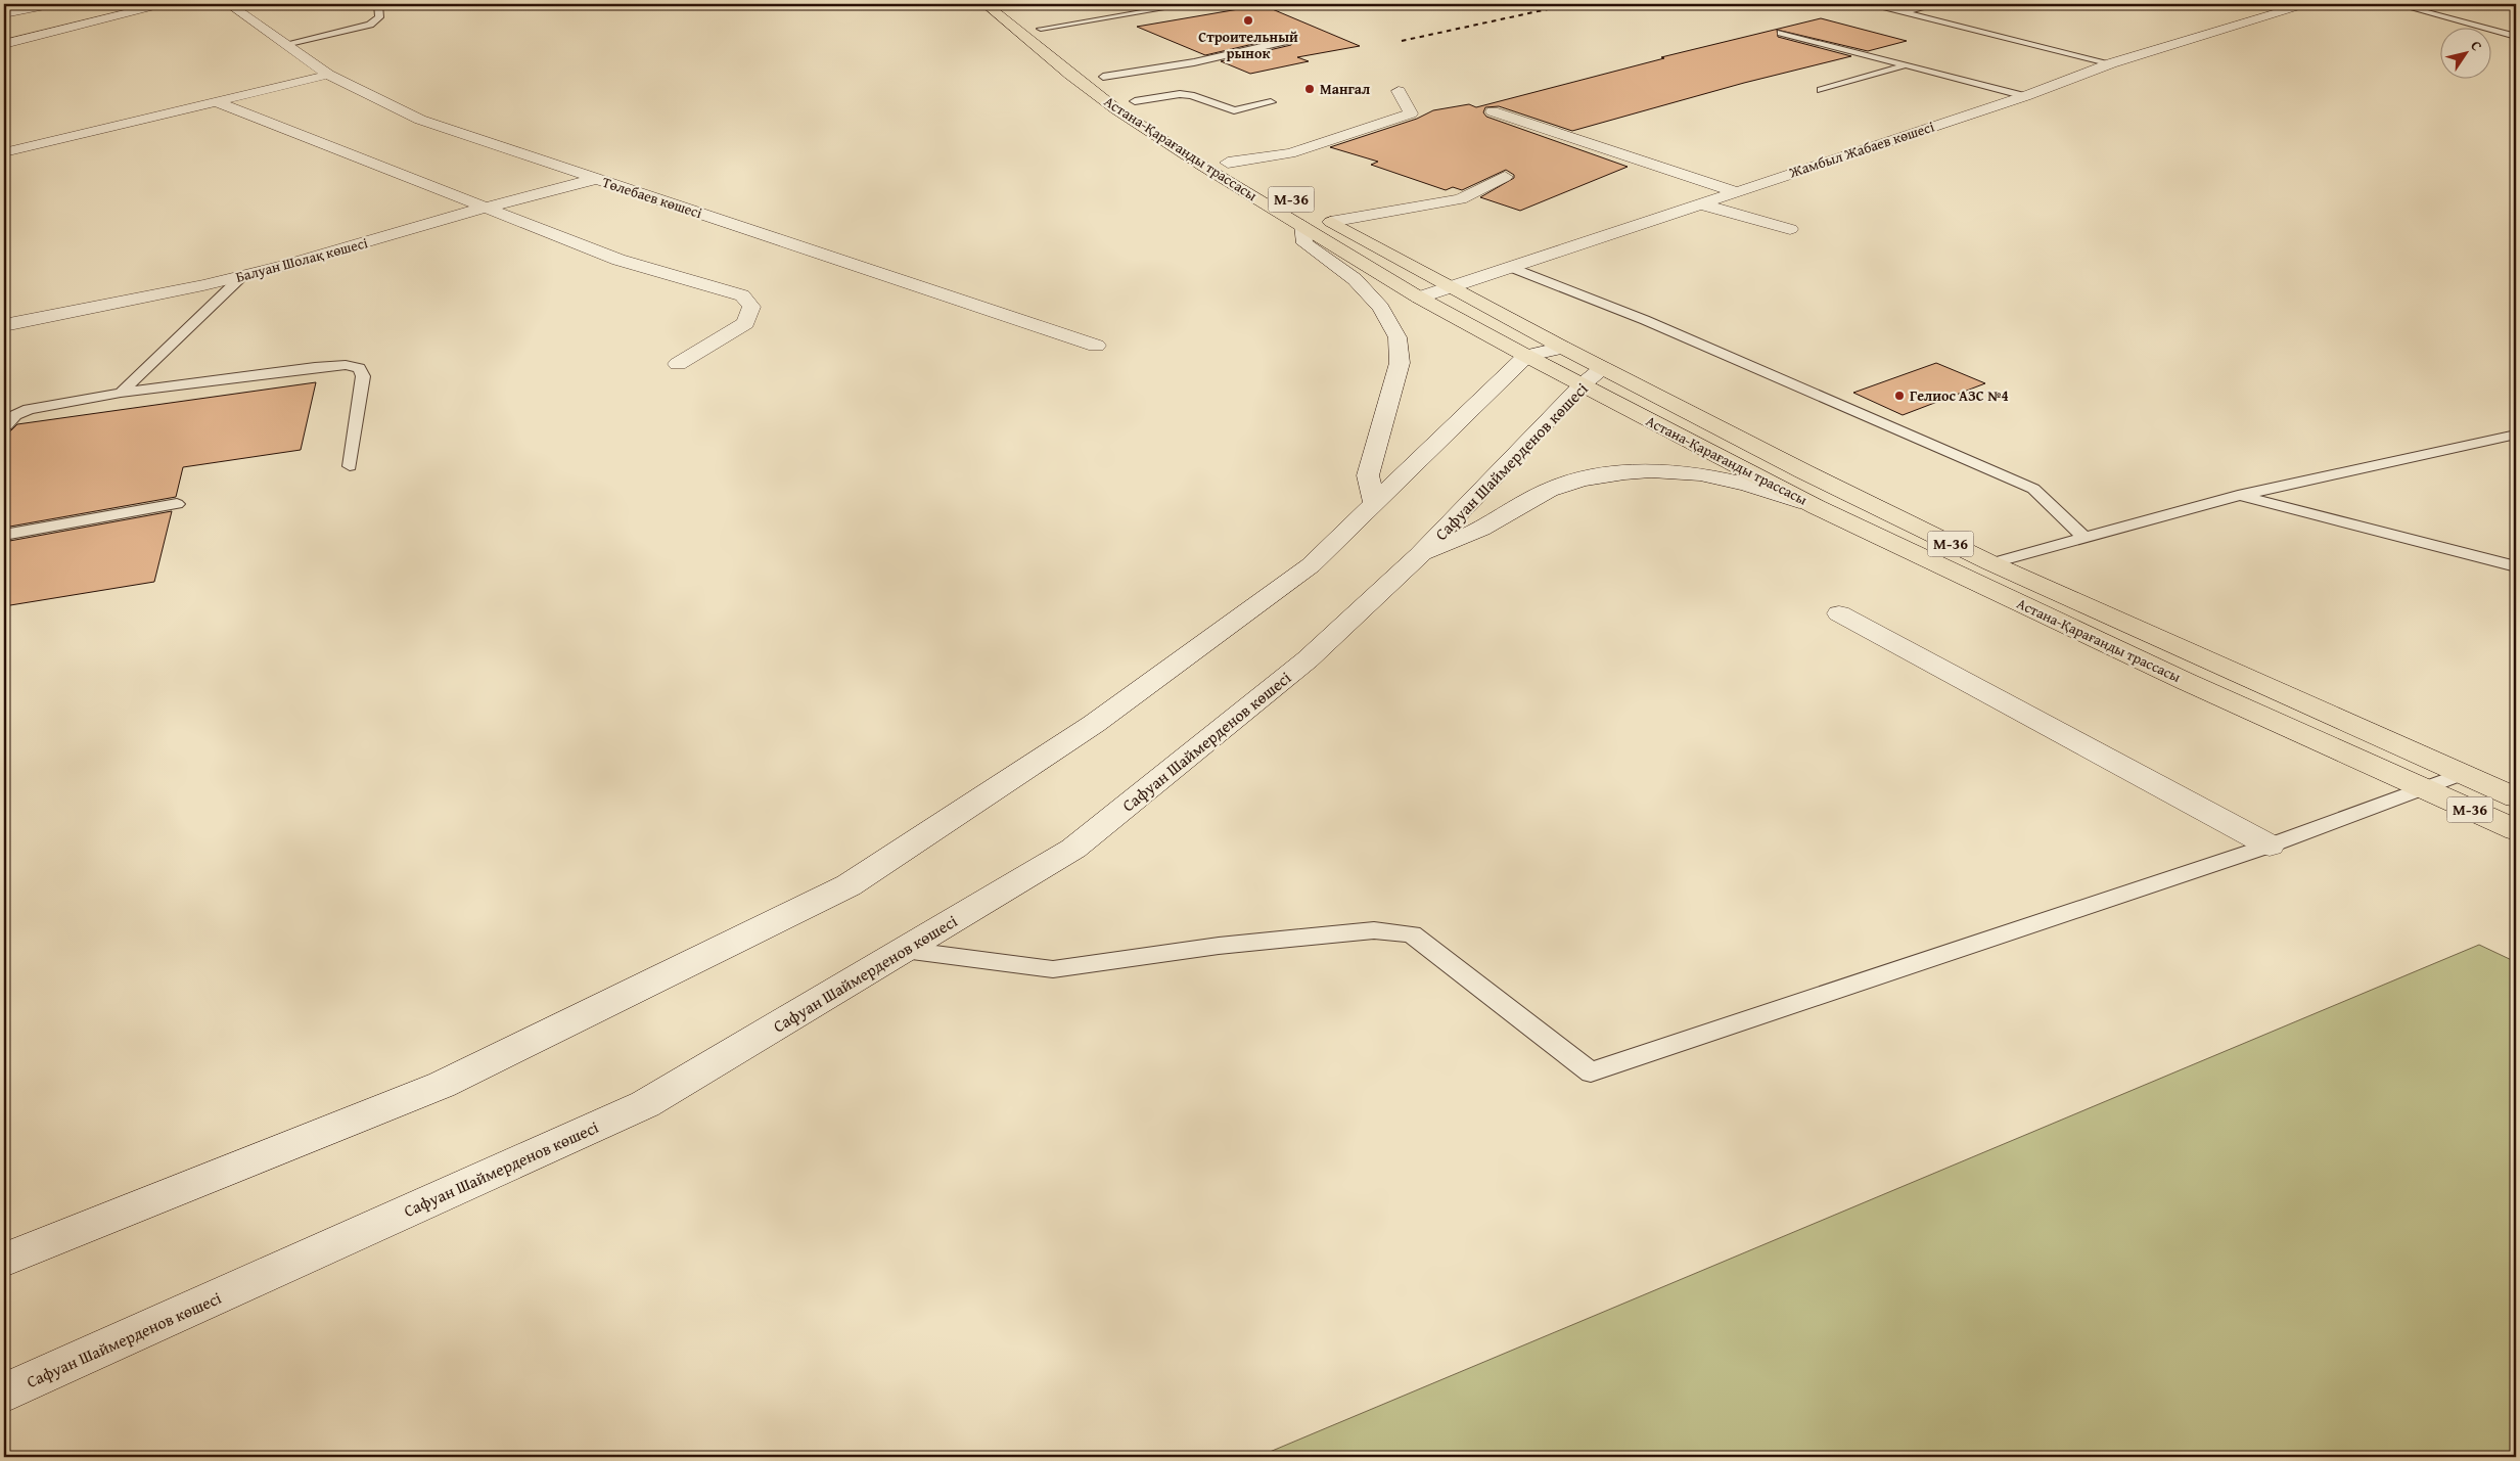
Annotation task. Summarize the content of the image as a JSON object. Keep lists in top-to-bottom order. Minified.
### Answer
{"streets":{"main road":["Астана-Қарағанды трассасы","M-36"],"street":["Жамбыл Жабаев көшесі","Төлебаев көшесі","Балуан Шолақ көшесі","Сафуан Шаймерденов көшесі"]},"crossings":[["Астана-Қарағанды трассасы","Жамбыл Жабаев көшесі"],["Астана-Қарағанды трассасы","Сафуан Шаймерденов көшесі"],["Төлебаев көшесі","Балуан Шолақ көшесі"]],"places":["Строительный рынок","Мангал","Гелиос АЗС №4"],"north":"top right"}
